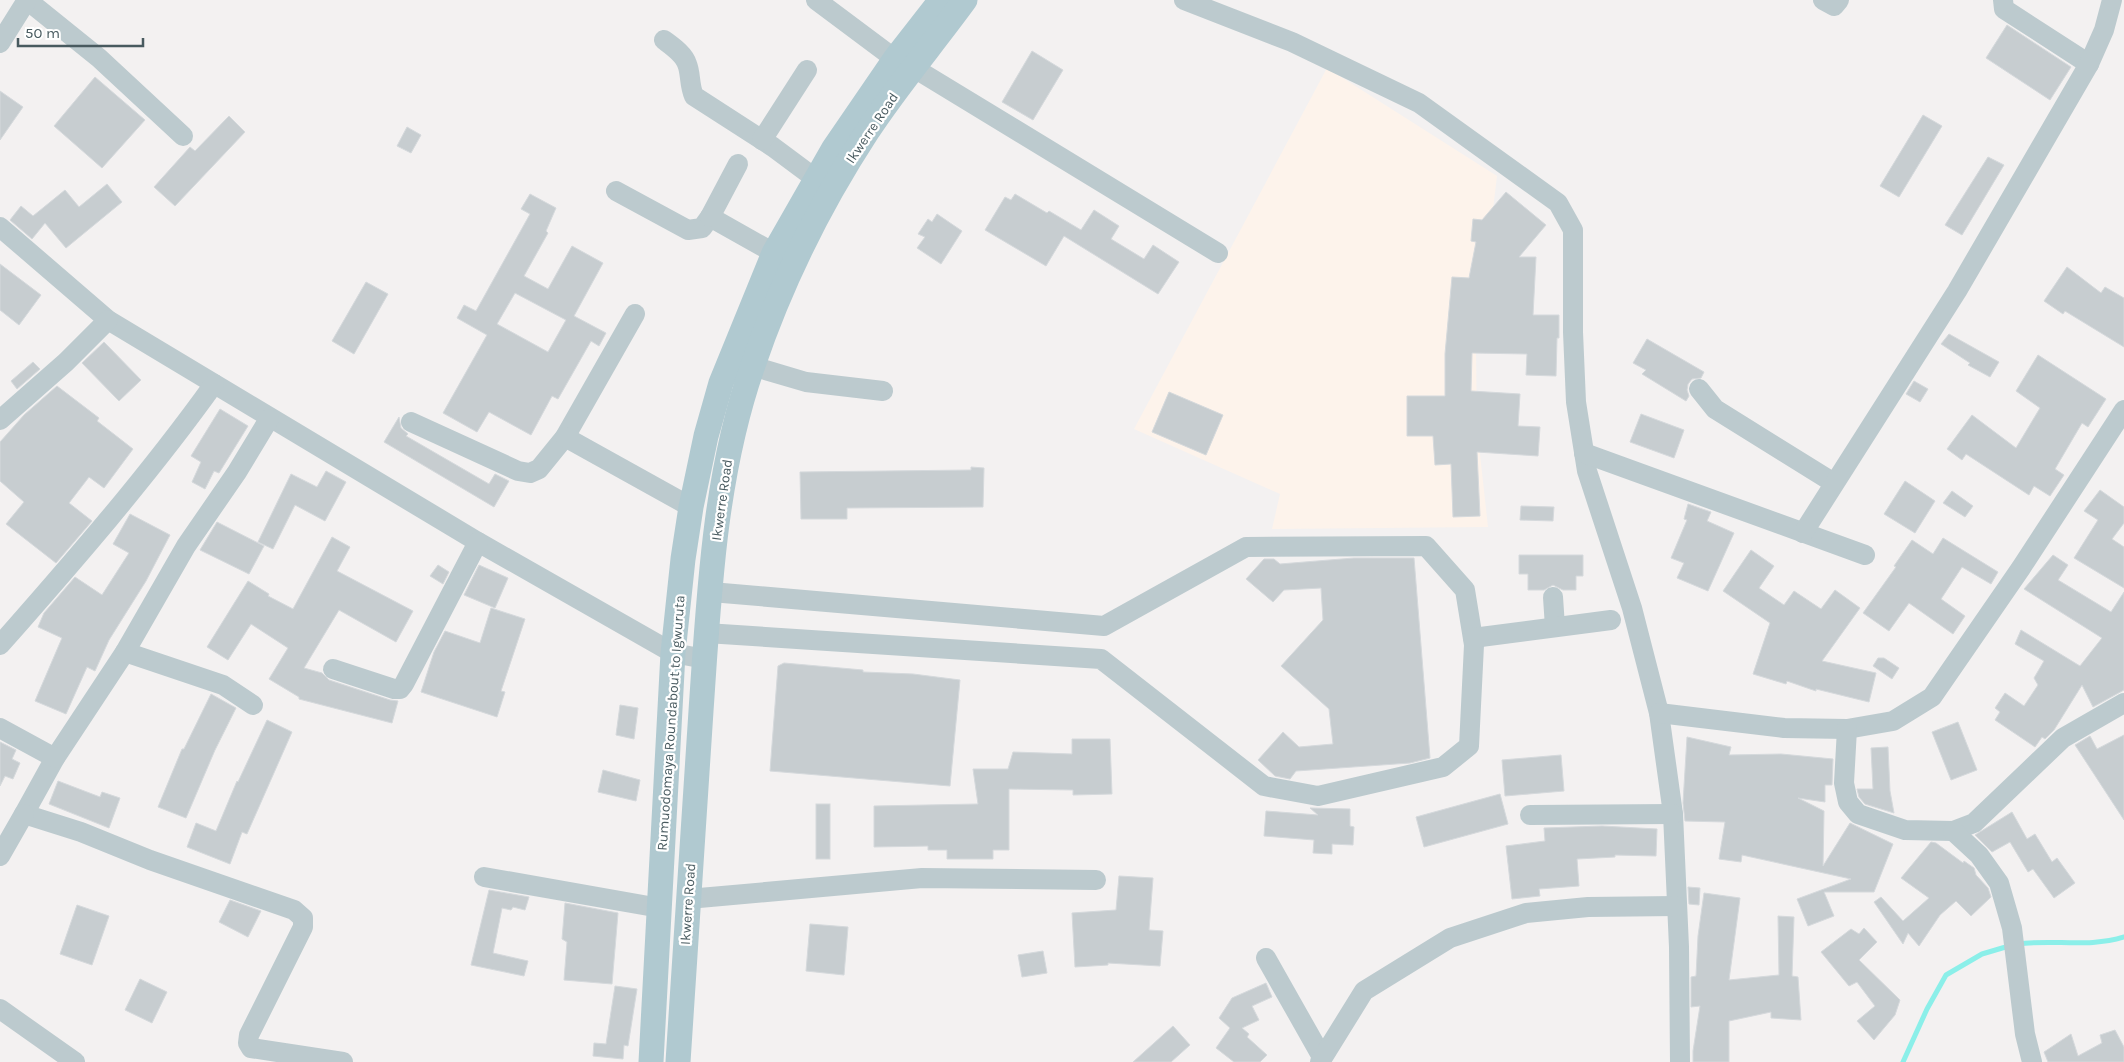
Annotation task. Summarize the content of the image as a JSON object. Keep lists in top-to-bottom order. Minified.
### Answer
{"streets":{"main road":["Ikwerre Road","Rumuodomaya Roundabout to Igwuruta"]},"crossings":[["Ikwerre Road","Rumuodomaya Roundabout to Igwuruta"]],"scale_bar":"50 m"}
